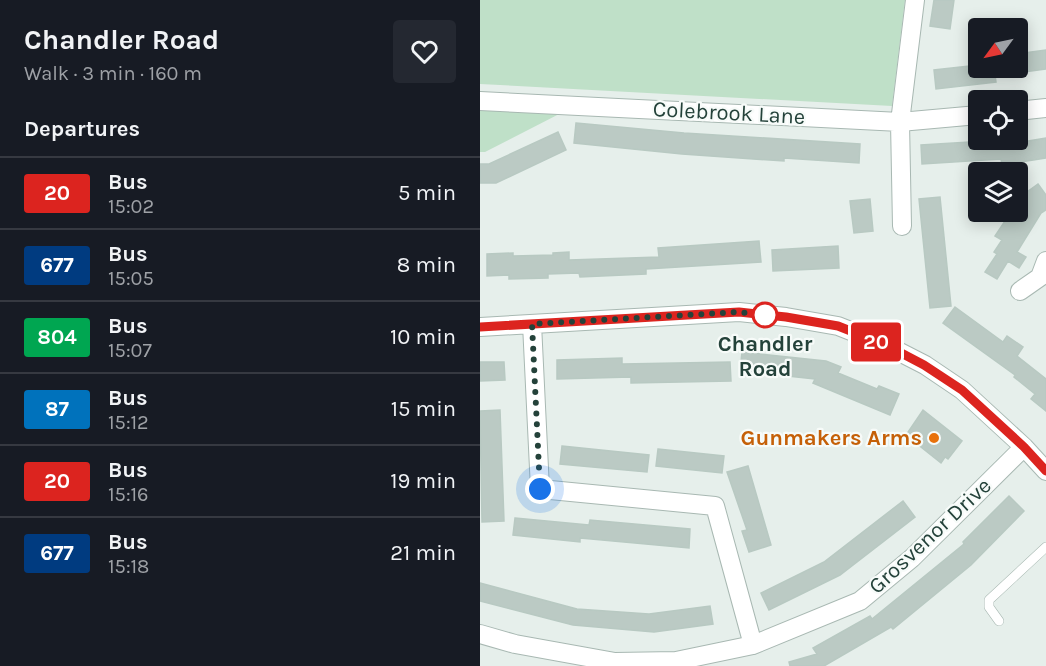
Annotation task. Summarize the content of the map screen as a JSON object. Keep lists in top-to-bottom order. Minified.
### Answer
{"streets":{"street":["Colebrook Lane","Grosvenor Drive"]},"places":["Chandler Road","Gunmakers Arms"],"lines":["bus line 20"],"north":"bottom left","page":{"heading":[["Chandler Road","Walk · 3 min · 160 m"],"Departures"],"on_map":"20","list":[{"mark":"20","name":"Bus","note":"15:02","value":"5 min"},{"mark":"677","name":"Bus","note":"15:05","value":"8 min"},{"mark":"804","name":"Bus","note":"15:07","value":"10 min"},{"mark":"87","name":"Bus","note":"15:12","value":"15 min"},{"mark":"20","name":"Bus","note":"15:16","value":"19 min"},{"mark":"677","name":"Bus","note":"15:18","value":"21 min"}]}}
